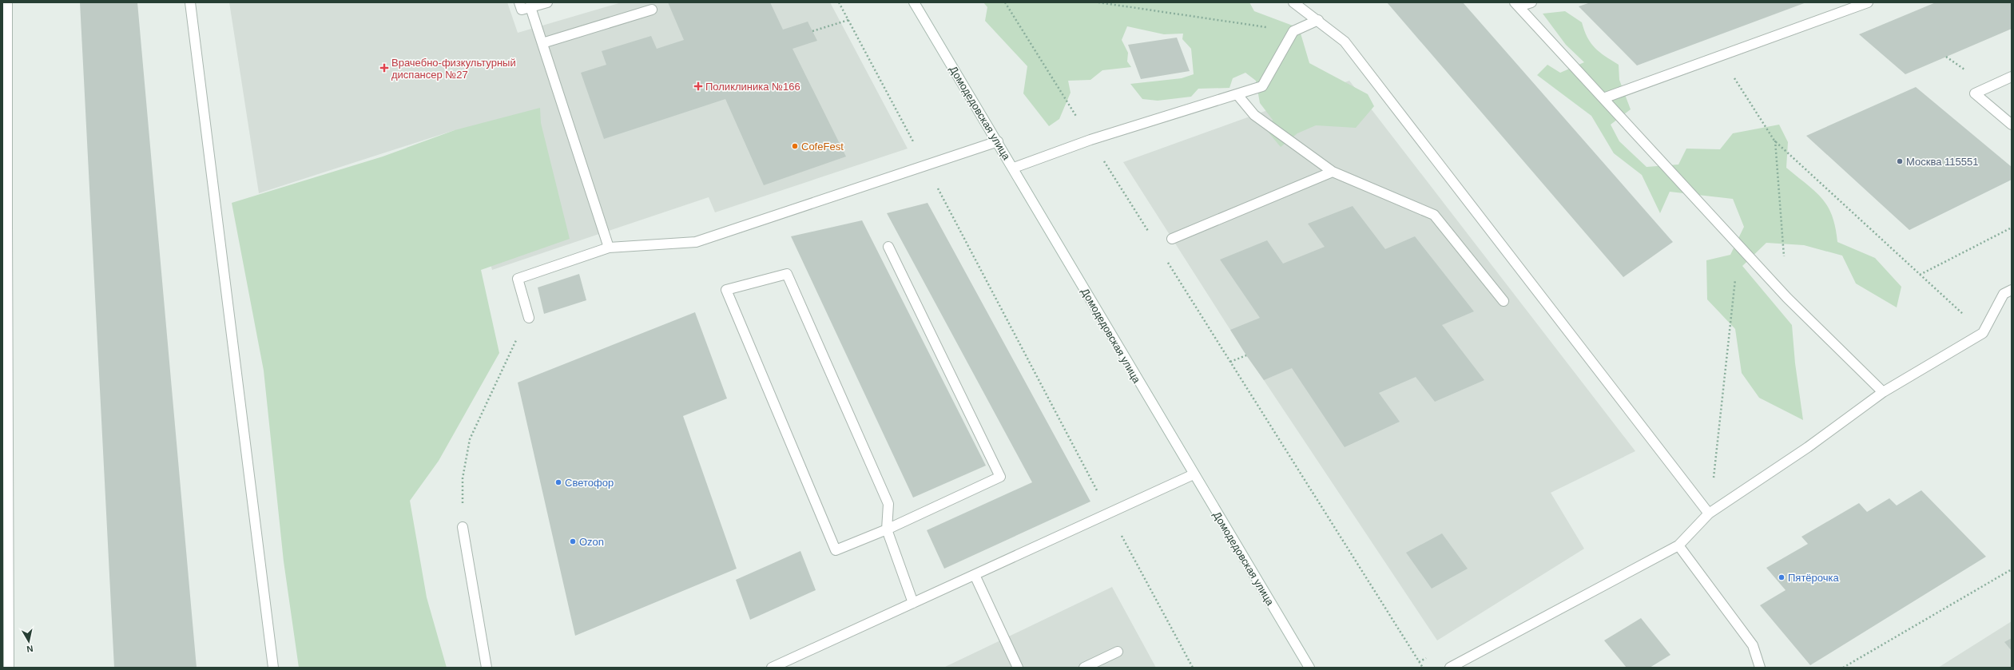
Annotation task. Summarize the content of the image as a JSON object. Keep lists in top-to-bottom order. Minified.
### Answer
{"streets":{"street":["Домодедовская улица"]},"places":{"health":["Врачебно-физкультурный диспансер №27","Поликлиника №166"],"other":["CofeFest","Москва 115551","Светофор","Ozon","Пятёрочка"]},"north":"bottom"}
